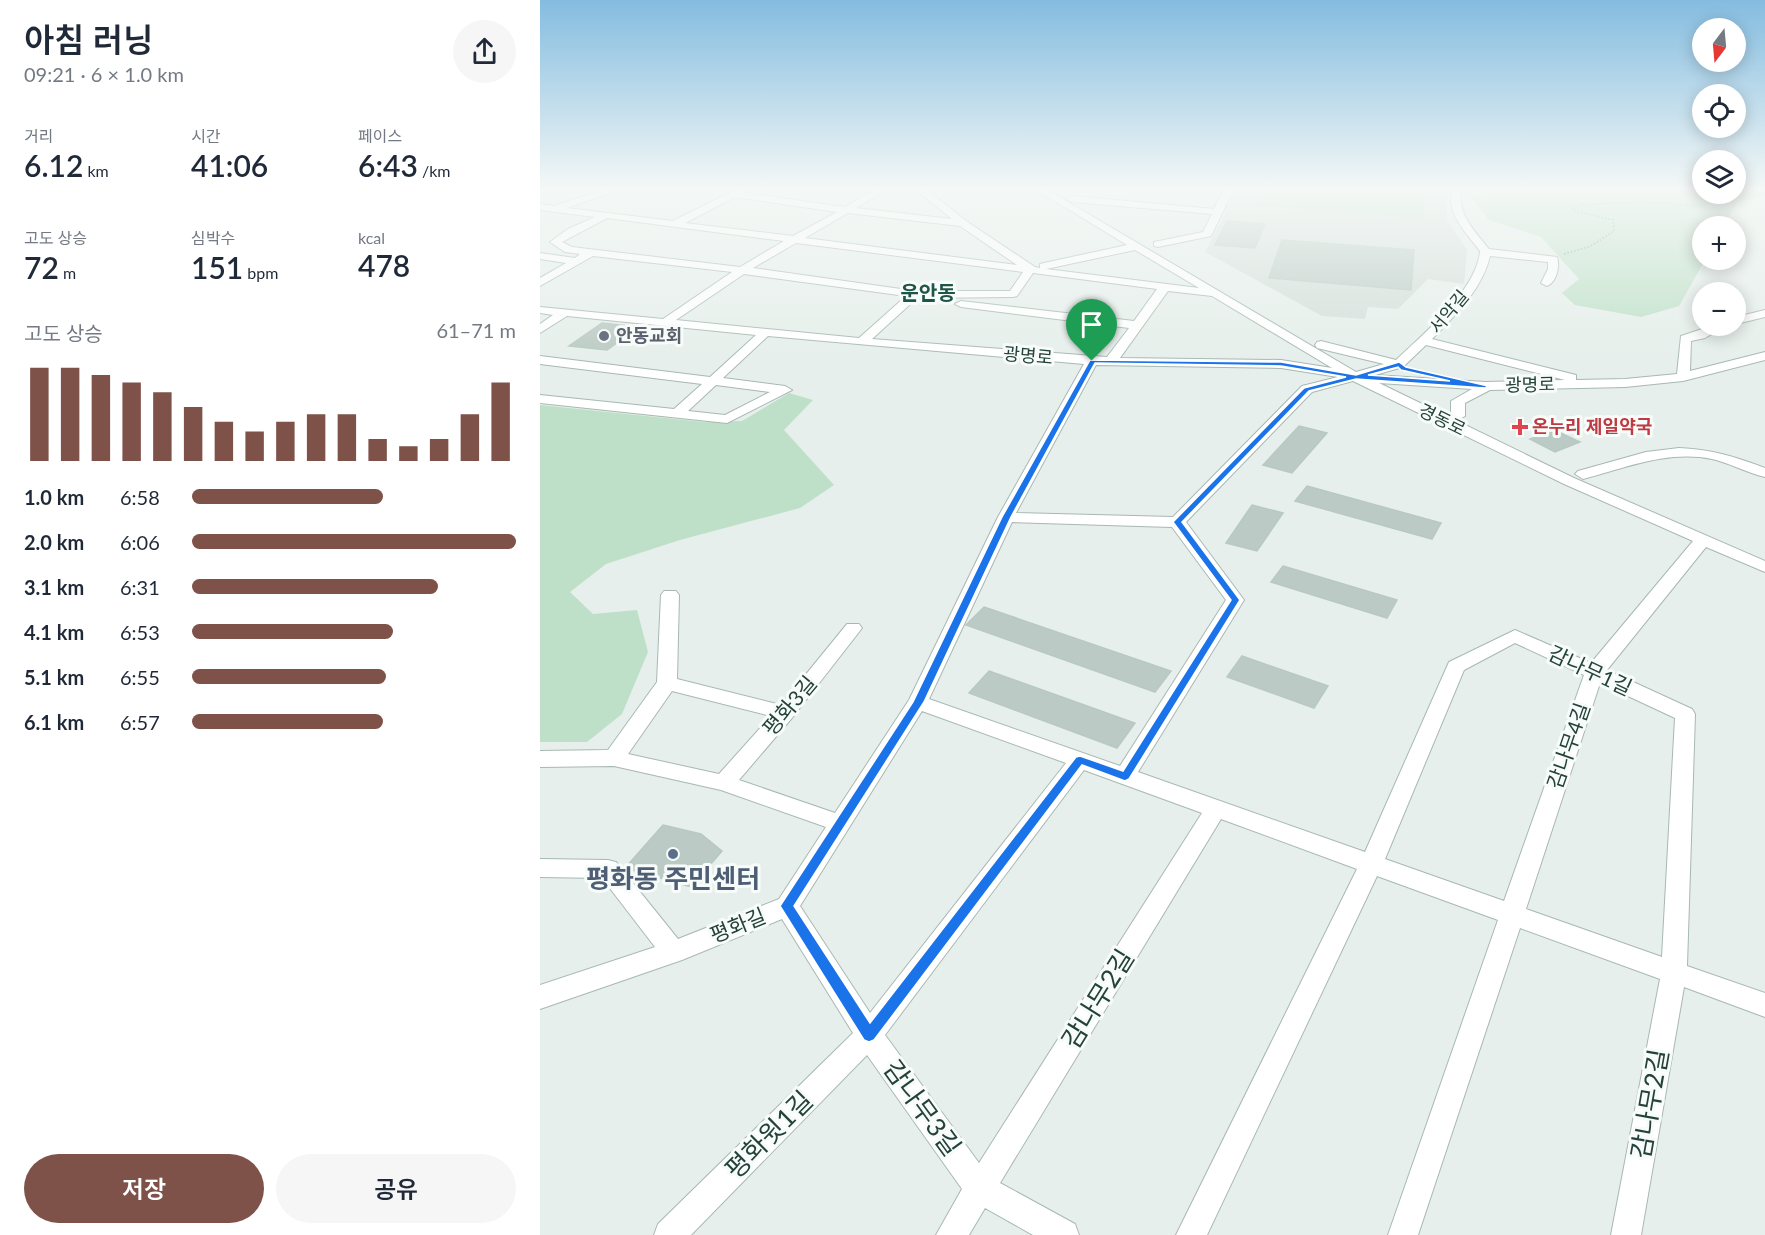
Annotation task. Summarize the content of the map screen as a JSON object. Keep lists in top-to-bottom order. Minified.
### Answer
{"streets":{"street":["서악길","광명로","경동로","감나무1길","평화3길","감나무4길","평화길","감나무2길","감나무3길","평화윗1길"]},"crossings":[["서악길","광명로"],["서악길","경동로"],["광명로","경동로"],["광명로","평화길"],["경동로","감나무4길"],["감나무1길","감나무4길"],["감나무1길","감나무2길"],["평화길","감나무3길"],["감나무2길","감나무3길"],["감나무3길","평화윗1길"]],"districts":["운안동"],"places":{"other":["안동교회","평화동 주민센터"],"health":["온누리 제일약국"]},"north":"bottom","page":{"heading":["아침 러닝","09:21 · 6 × 1.0 km"],"map_buttons":["+","−"],"stats":[["거리","6.12 km"],["시간","41:06"],["페이스","6:43 /km"],["고도 상승","72 m"],["심박수","151 bpm"],["kcal","478"]],"chart":["고도 상승","61–71 m"],"list":[{"name":"1.0 km","note":"6:58"},{"name":"2.0 km","note":"6:06"},{"name":"3.1 km","note":"6:31"},{"name":"4.1 km","note":"6:53"},{"name":"5.1 km","note":"6:55"},{"name":"6.1 km","note":"6:57"}],"buttons":["저장","공유"]}}
